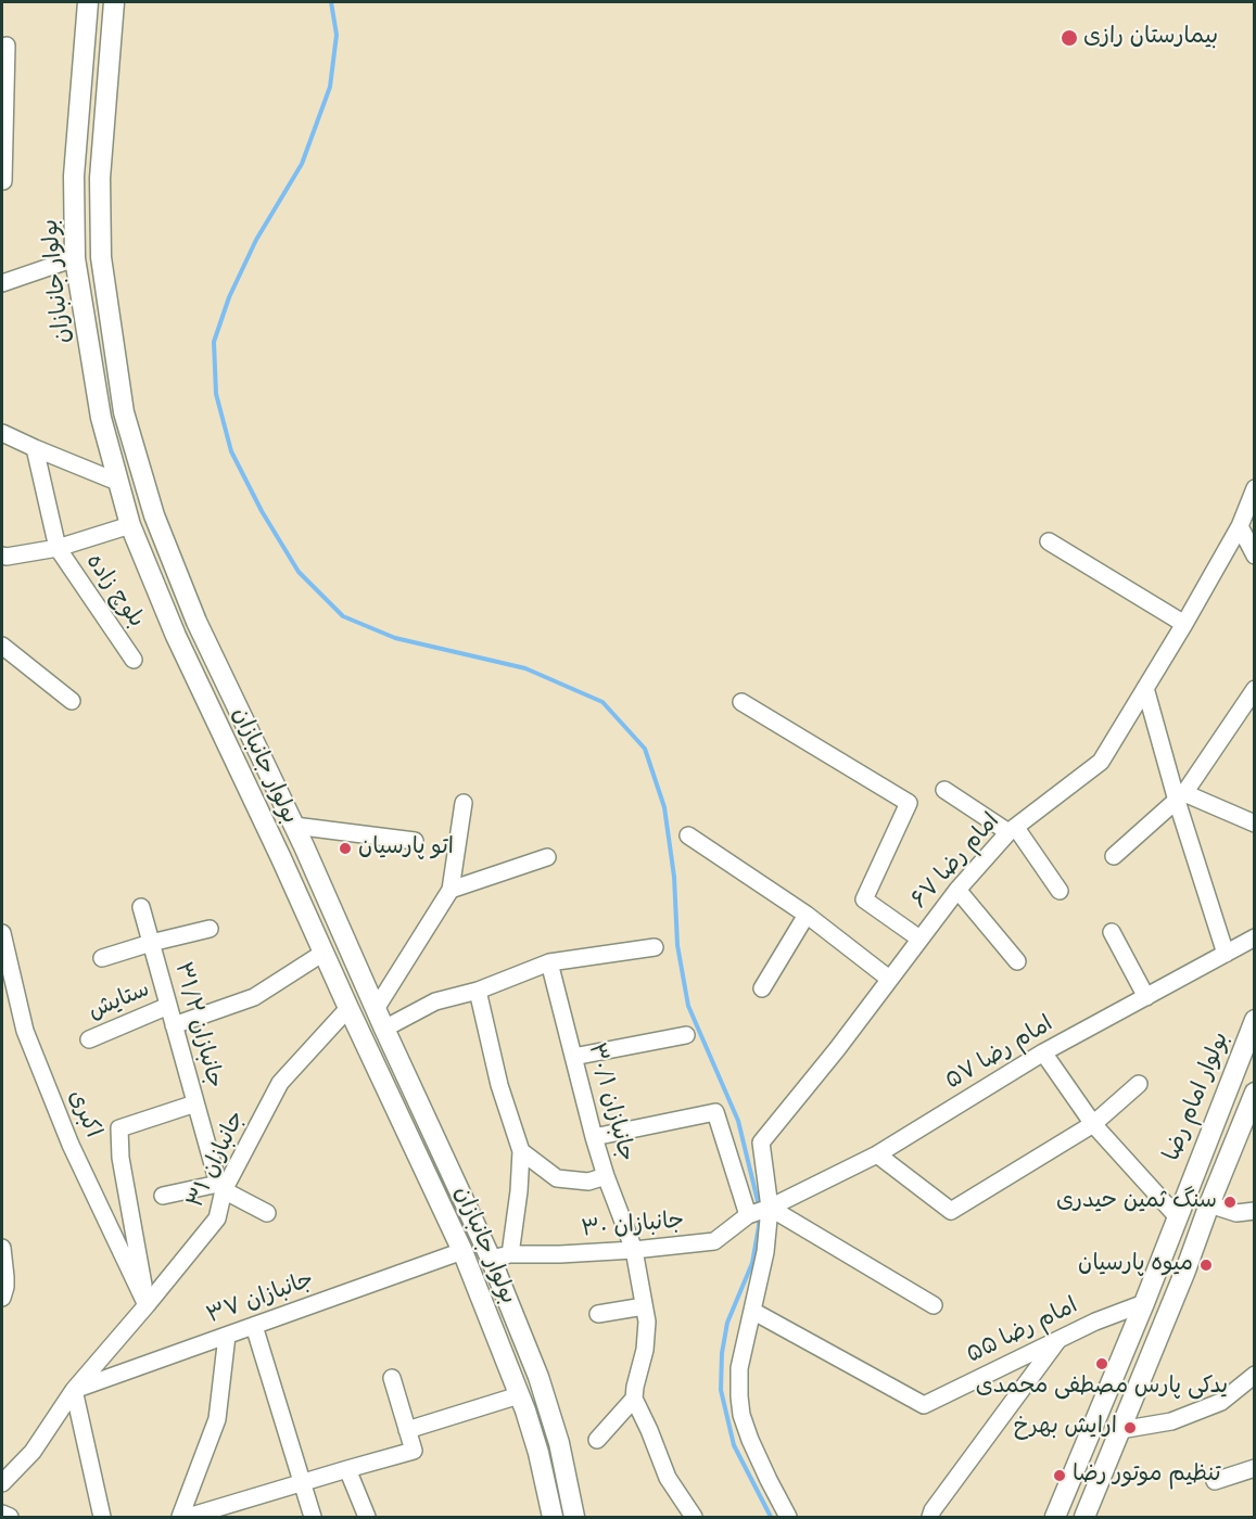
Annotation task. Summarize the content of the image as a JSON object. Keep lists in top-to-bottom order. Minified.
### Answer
{"streets":{"main road":["بولوار جانبازان","بولوار امام رضا"],"street":["بلوچ زاده","امام رضا ۶۷","ستایش","جانبازان ۳۱/۲","امام رضا ۵۷","جانبازان ۳۰/۱","اکبری","جانبازان ۳۱","جانبازان ۳۰","جانبازان ۳۷","امام رضا ۵۵"]},"crossings":[["بولوار جانبازان","جانبازان ۳۱"],["بولوار جانبازان","جانبازان ۳۰"],["بولوار جانبازان","جانبازان ۳۷"],["امام رضا ۶۷","امام رضا ۵۷"],["امام رضا ۶۷","جانبازان ۳۰"],["امام رضا ۶۷","امام رضا ۵۵"],["ستایش","جانبازان ۳۱/۲"],["جانبازان ۳۱/۲","جانبازان ۳۱"],["امام رضا ۵۷","جانبازان ۳۰"],["بولوار امام رضا","امام رضا ۵۵"],["جانبازان ۳۰/۱","جانبازان ۳۰"],["اکبری","جانبازان ۳۱"],["جانبازان ۳۱","جانبازان ۳۷"]],"places":["بیمارستان رازی","اتو پارسیان","سنگ ثمین حیدری","میوه پارسیان","یدکی پارس مصطفی محمدی","ارایش بهرخ","تنظیم موتور رضا"]}
